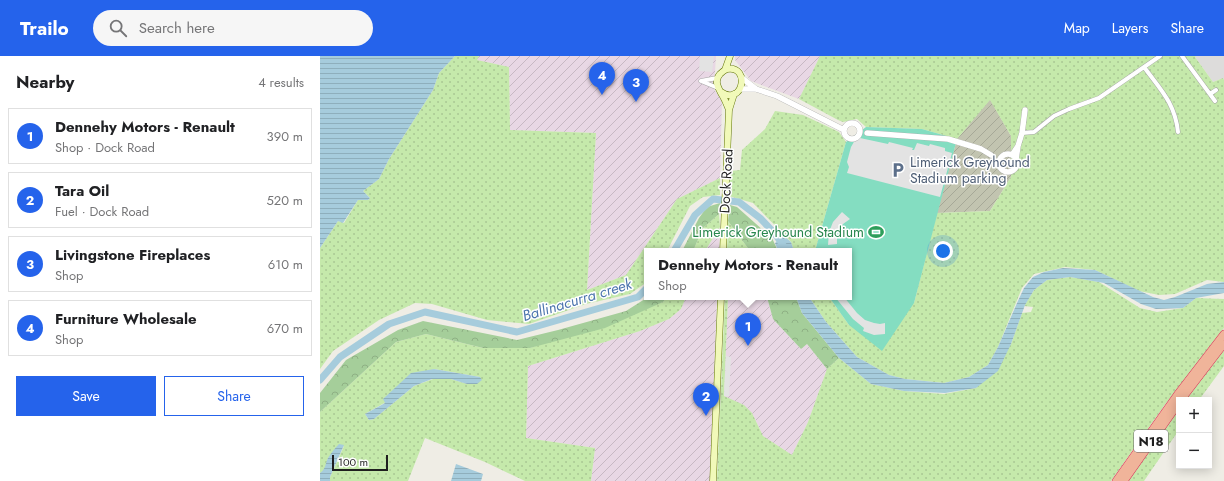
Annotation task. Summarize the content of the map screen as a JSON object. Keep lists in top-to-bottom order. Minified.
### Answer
{"streets":{"highway":["N18"],"main road":["Dock Road"]},"water":["Ballinacurra creek"],"places":{"parking":["Limerick Greyhound Stadium parking"],"sports":["Limerick Greyhound Stadium"]},"scale_bar":"100 m","page":{"header":"Trailo","search":"Search here","nav":["Map","Layers","Share"],"heading":["Nearby","4 results"],"pins":["4","3","1","2"],"list":[{"mark":"1","name":"Dennehy Motors - Renault","note":"Shop · Dock Road","value":"390 m"},{"mark":"2","name":"Tara Oil","note":"Fuel · Dock Road","value":"520 m"},{"mark":"3","name":"Livingstone Fireplaces","note":"Shop","value":"610 m"},{"mark":"4","name":"Furniture Wholesale","note":"Shop","value":"670 m"}],"popup":["Dennehy Motors - Renault","Shop"],"buttons":["Save","Share"],"map_buttons":["+","−"],"scale":"100 m"}}
